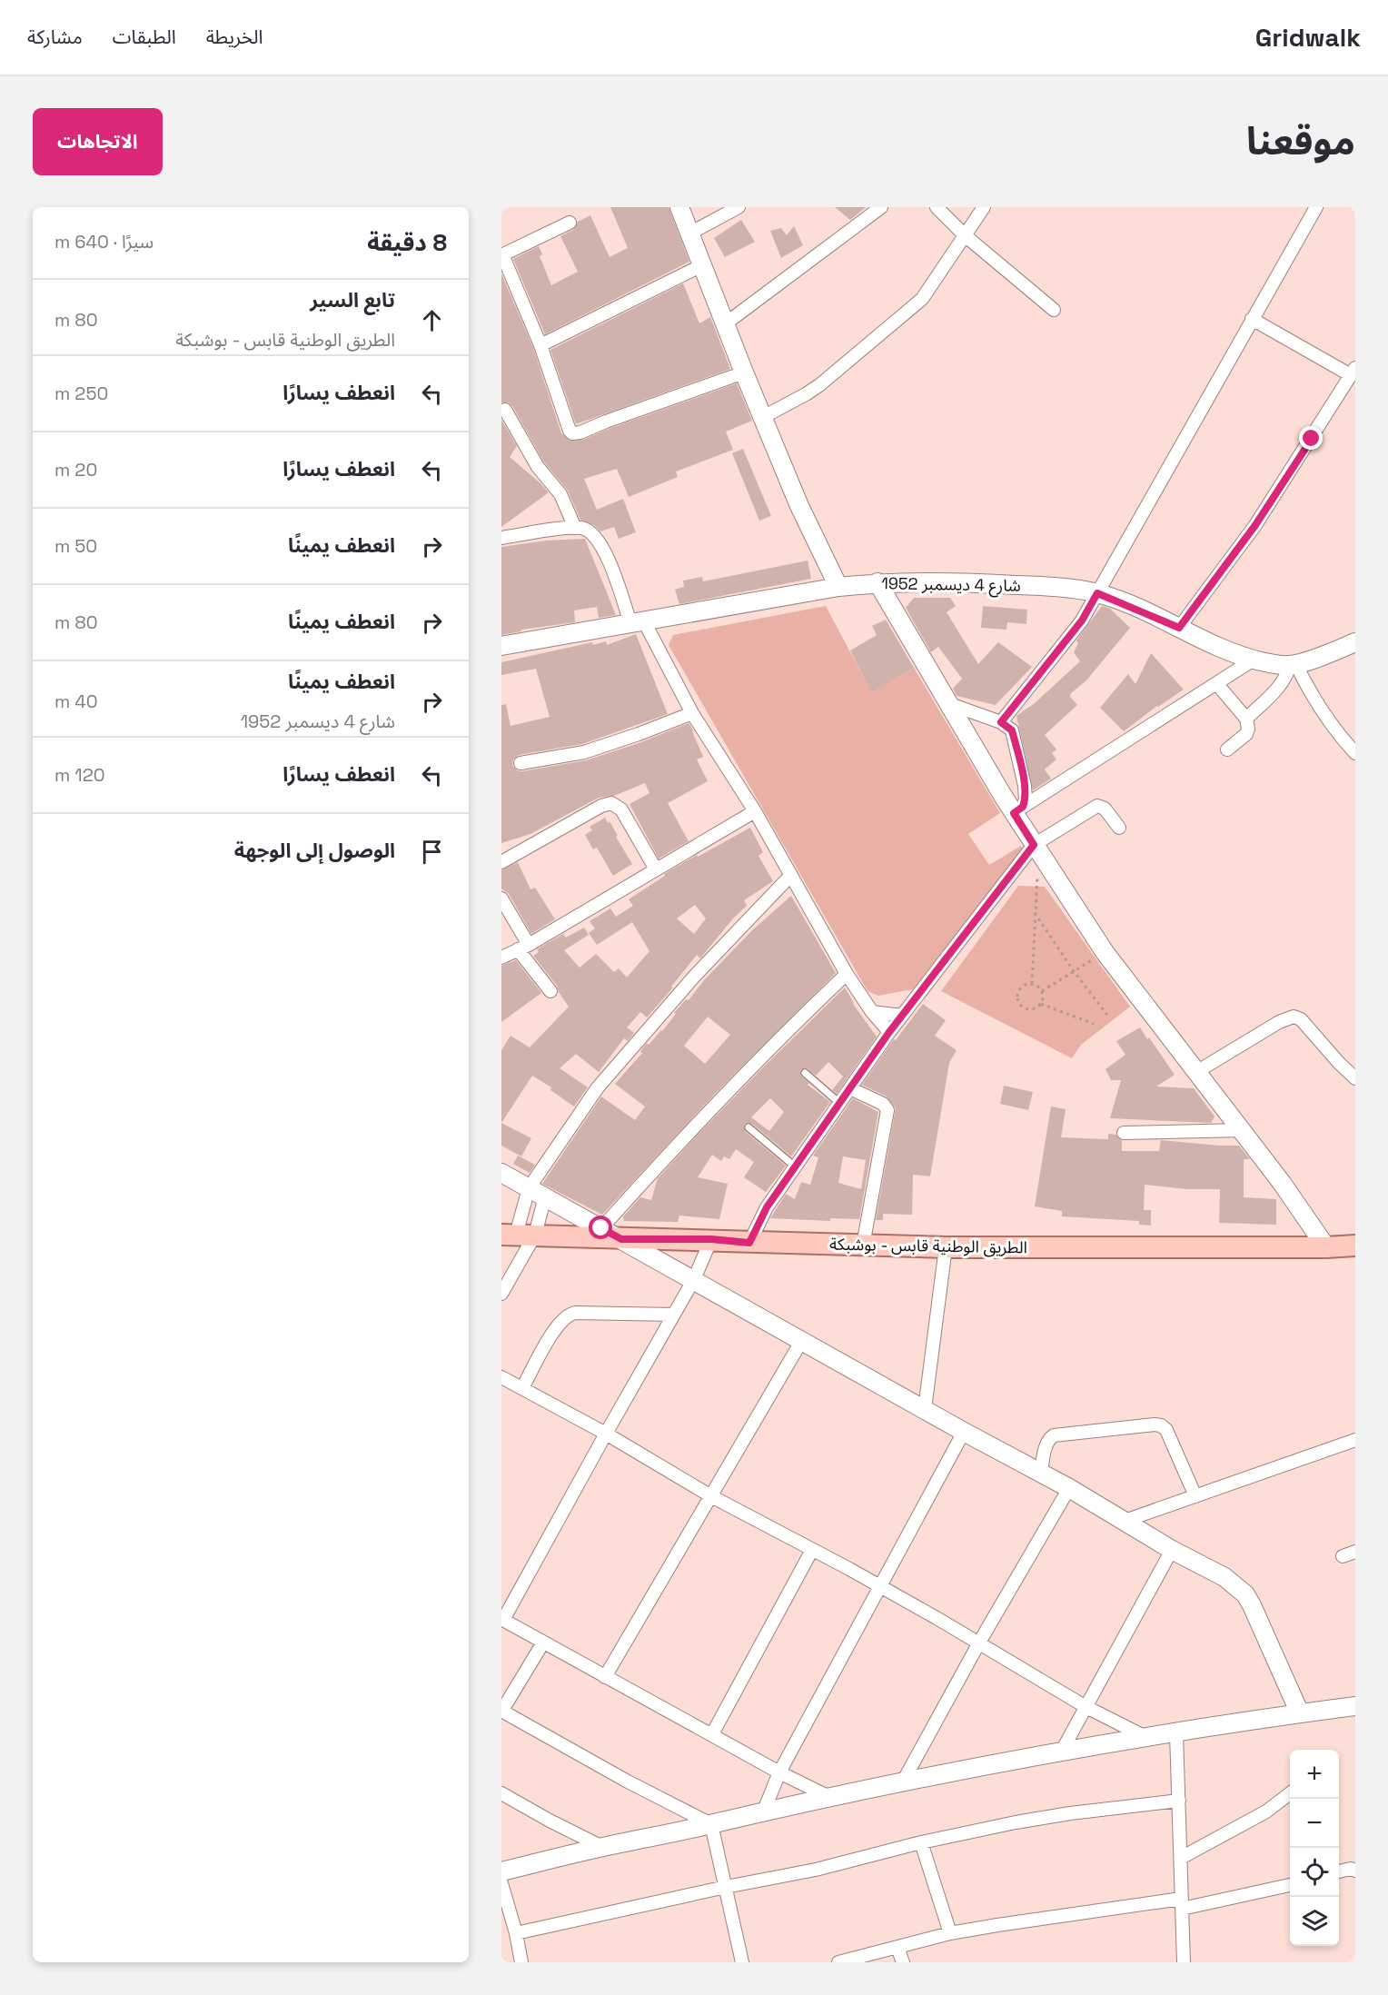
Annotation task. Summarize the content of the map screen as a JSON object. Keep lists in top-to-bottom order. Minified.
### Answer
{"streets":{"main road":["الطريق الوطنية قابس - بوشبكة"],"street":["شارع 4 ديسمبر 1952"]},"page":{"header":"Gridwalk","nav":["الخريطة","الطبقات","مشاركة"],"title":"موقعنا","buttons":"الاتجاهات","heading":["8 دقيقة","سيرًا · 640 m"],"list":[["تابع السير","الطريق الوطنية قابس - بوشبكة","80 m"],["انعطف يسارًا","250 m"],["انعطف يسارًا","20 m"],["انعطف يمينًا","50 m"],["انعطف يمينًا","80 m"],["انعطف يمينًا","شارع 4 ديسمبر 1952","40 m"],["انعطف يسارًا","120 m"],"الوصول إلى الوجهة"],"map_buttons":["+","−"]}}
